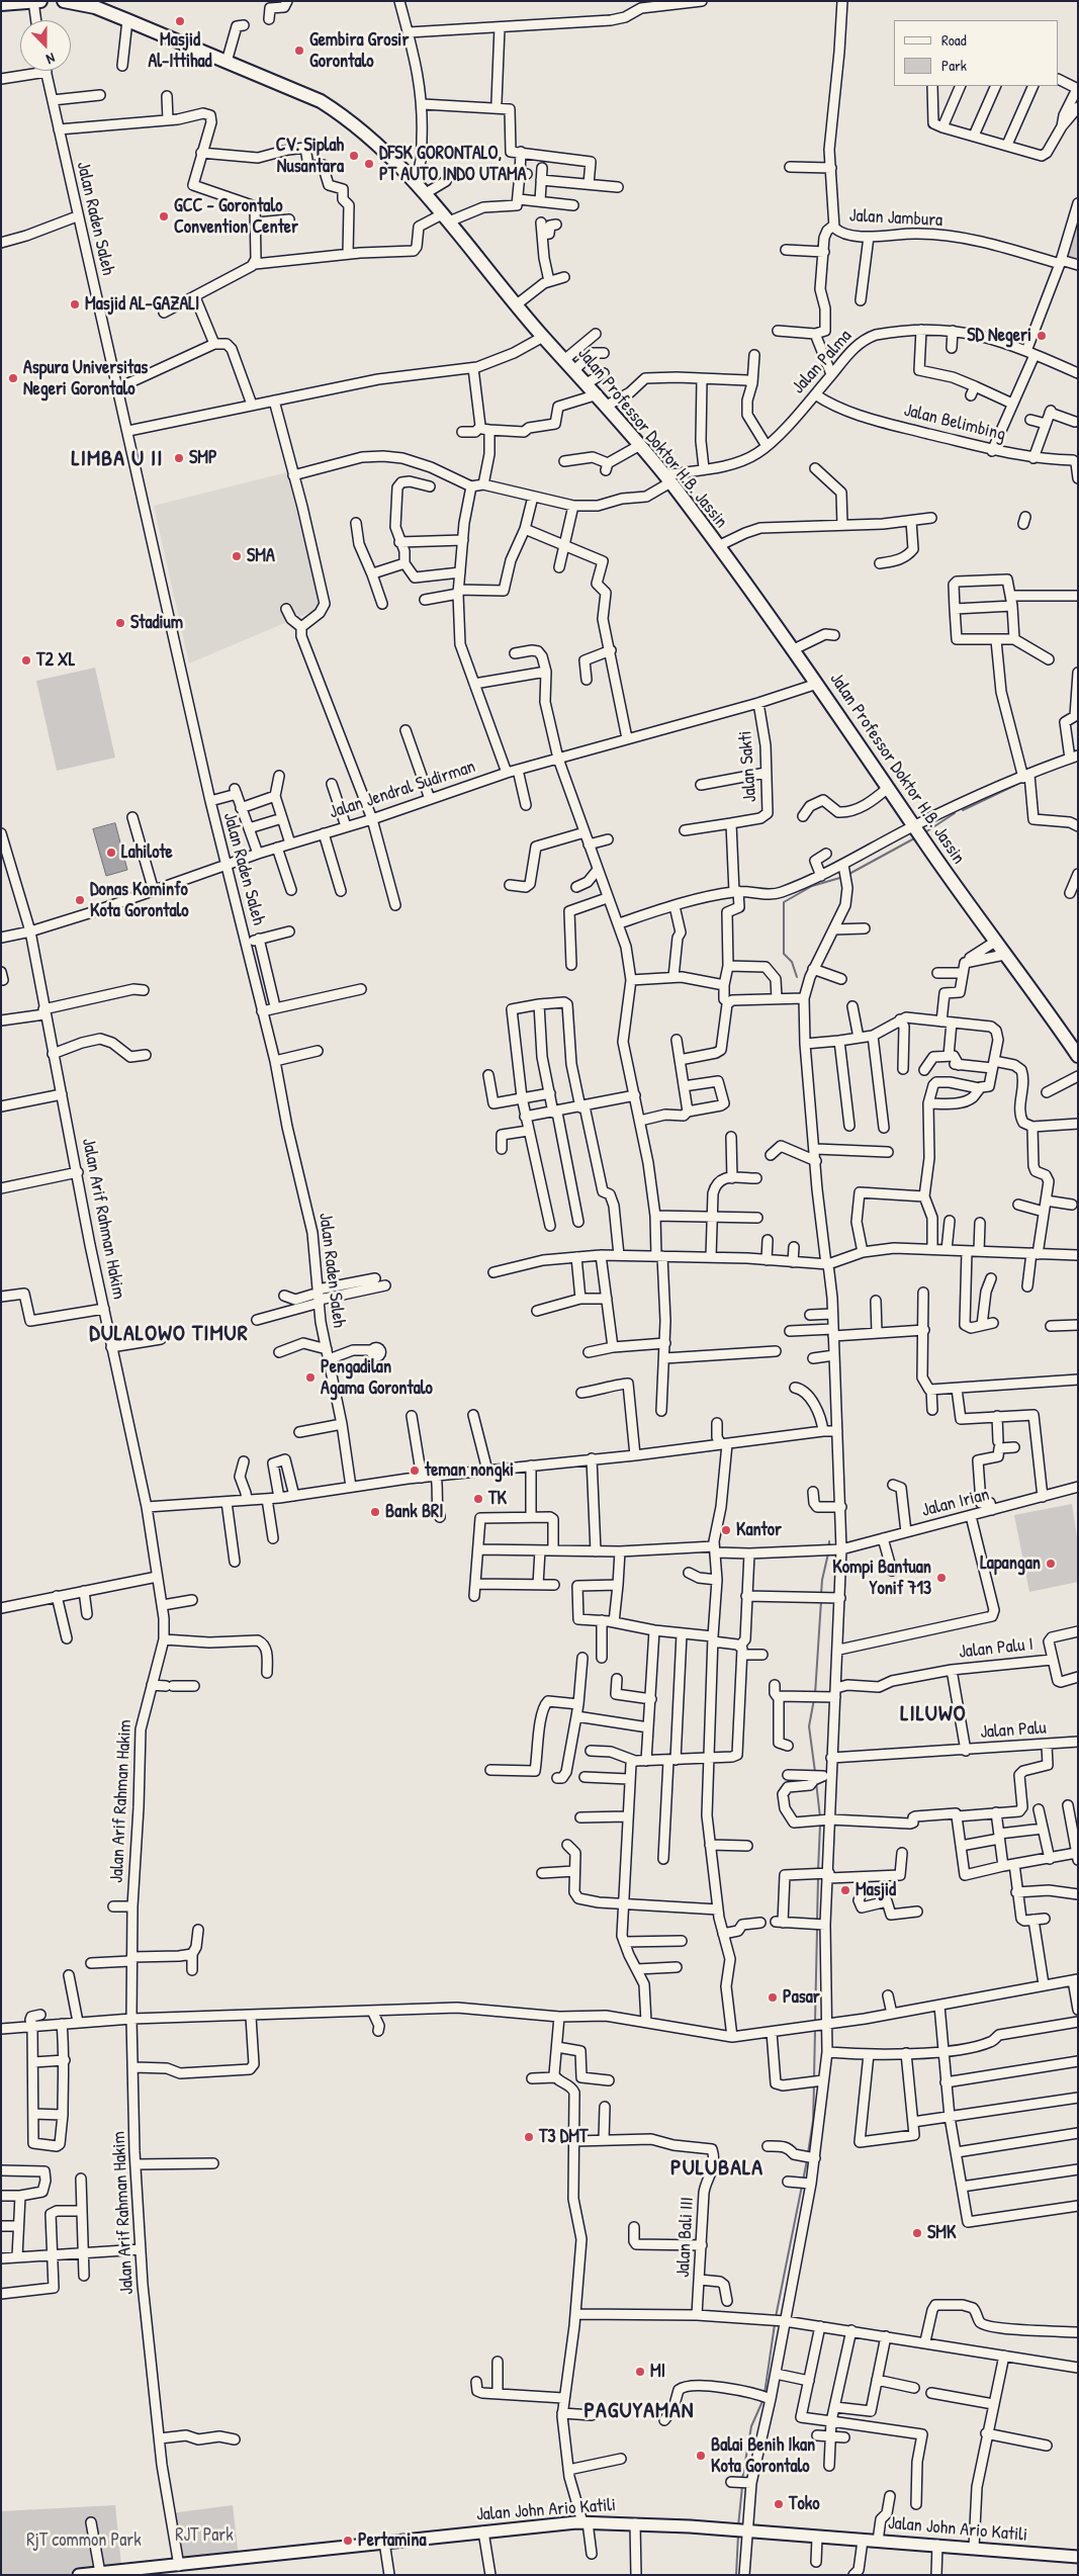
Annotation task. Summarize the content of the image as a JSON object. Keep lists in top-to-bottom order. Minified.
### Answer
{"streets":{"highway":["Jalan Professor Doktor H.B. Jassin"],"main road":["Jalan John Ario Katili"],"street":["Jalan Raden Saleh","Jalan Jambura","Jalan Palma","Jalan Belimbing","Jalan Sakti","Jalan Jendral Sudirman","Jalan Arif Rahman Hakim","Jalan Irian","Jalan Palu I","Jalan Palu","Jalan Bali III"]},"crossings":[["Jalan Raden Saleh","Jalan Jendral Sudirman"],["Jalan Palma","Jalan Belimbing"],["Jalan Palma","Jalan Professor Doktor H.B. Jassin"],["Jalan Professor Doktor H.B. Jassin","Jalan Jendral Sudirman"],["Jalan Sakti","Jalan Jendral Sudirman"],["Jalan Jendral Sudirman","Jalan Arif Rahman Hakim"],["Jalan Arif Rahman Hakim","Jalan John Ario Katili"],["Jalan Palu I","Jalan Palu"]],"districts":["LIMBA U II","DULALOWO TIMUR","LILUWO","PULUBALA","PAGUYAMAN"],"parks":["RJT Park","RjT common Park"],"places":["Masjid Al-Ittihad","Gembira Grosir Gorontalo","CV. Siplah Nusantara","DFSK GORONTALO, PT AUTO INDO UTAMA","GCC - Gorontalo Convention Center","Masjid AL-GAZALI","SD Negeri","Aspura Universitas Negeri Gorontalo","SMP","SMA","Stadium","T2 XL","Lahilote","Donas Kominfo Kota Gorontalo","Pengadilan Agama Gorontalo","teman nongki","TK","Bank BRI","Kantor","Lapangan","Kompi Bantuan Yonif 713","Masjid","Pasar","T3 DMT","SMK","MI","Balai Benih Ikan Kota Gorontalo","Toko","Pertamina"],"legend":["Road","Park"],"north":"bottom"}
